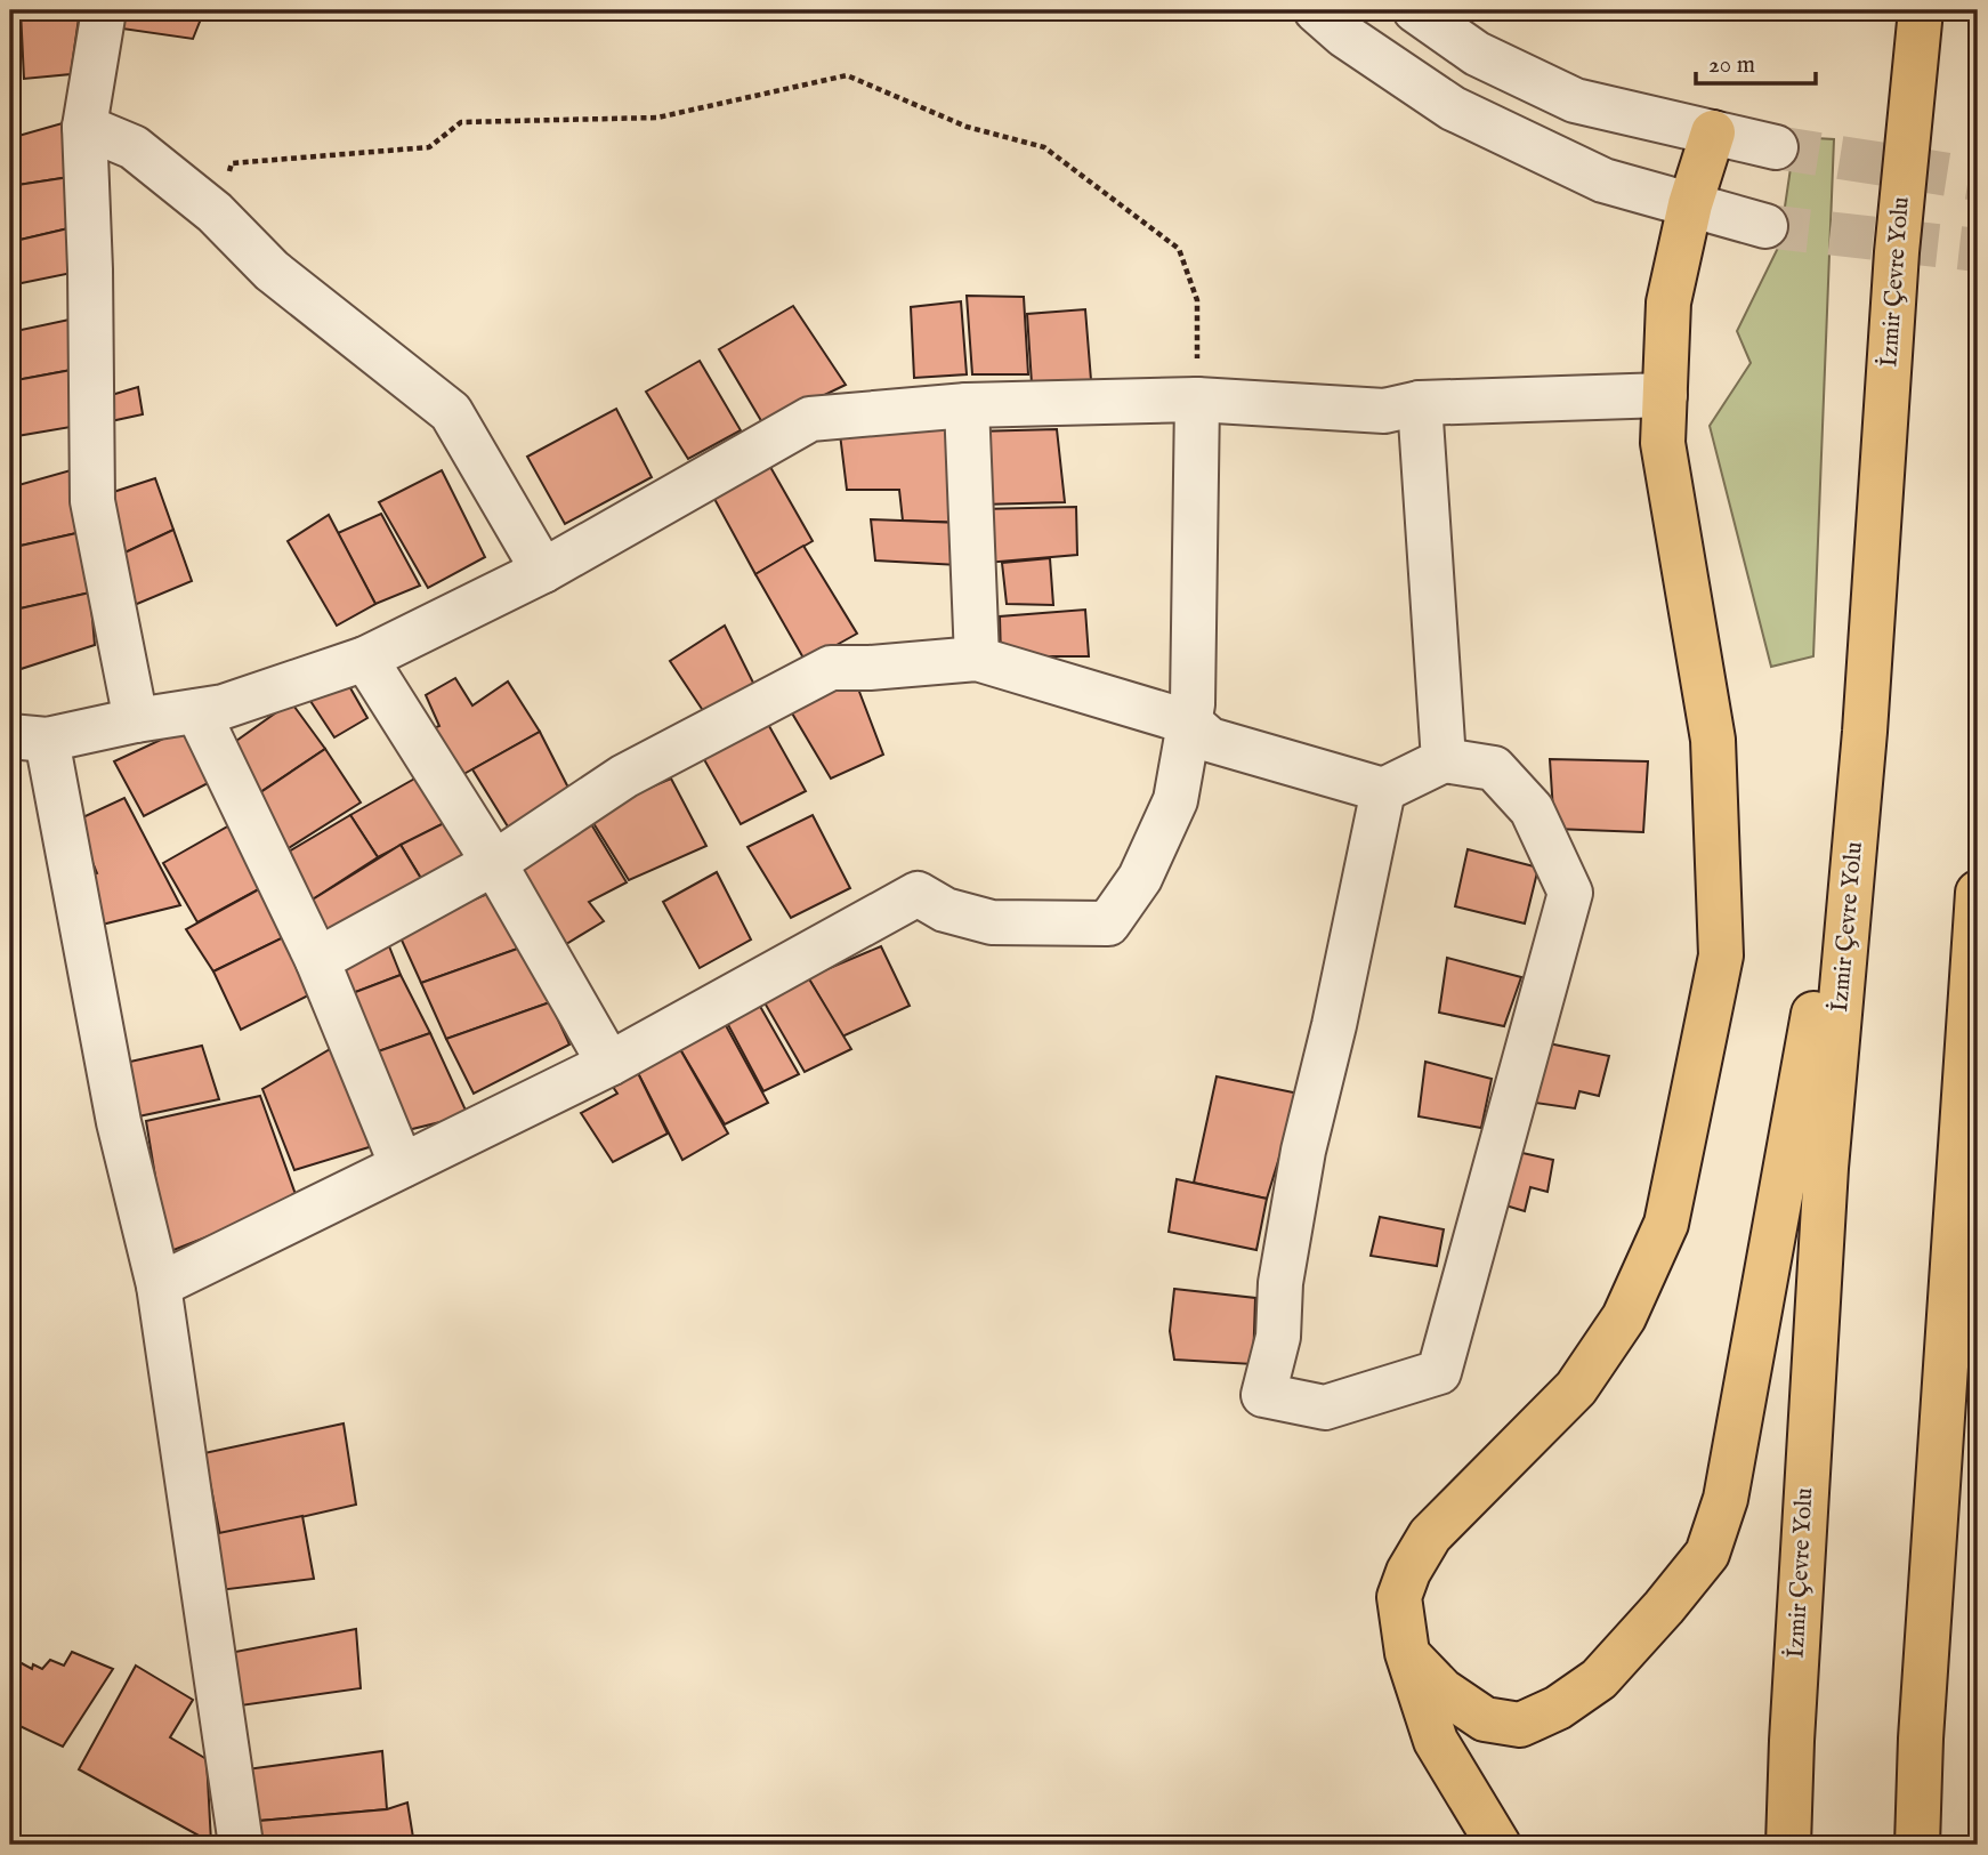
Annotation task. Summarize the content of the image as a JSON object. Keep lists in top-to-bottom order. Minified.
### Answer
{"streets":{"highway":["İzmir Çevre Yolu"]},"scale_bar":"20 m"}
